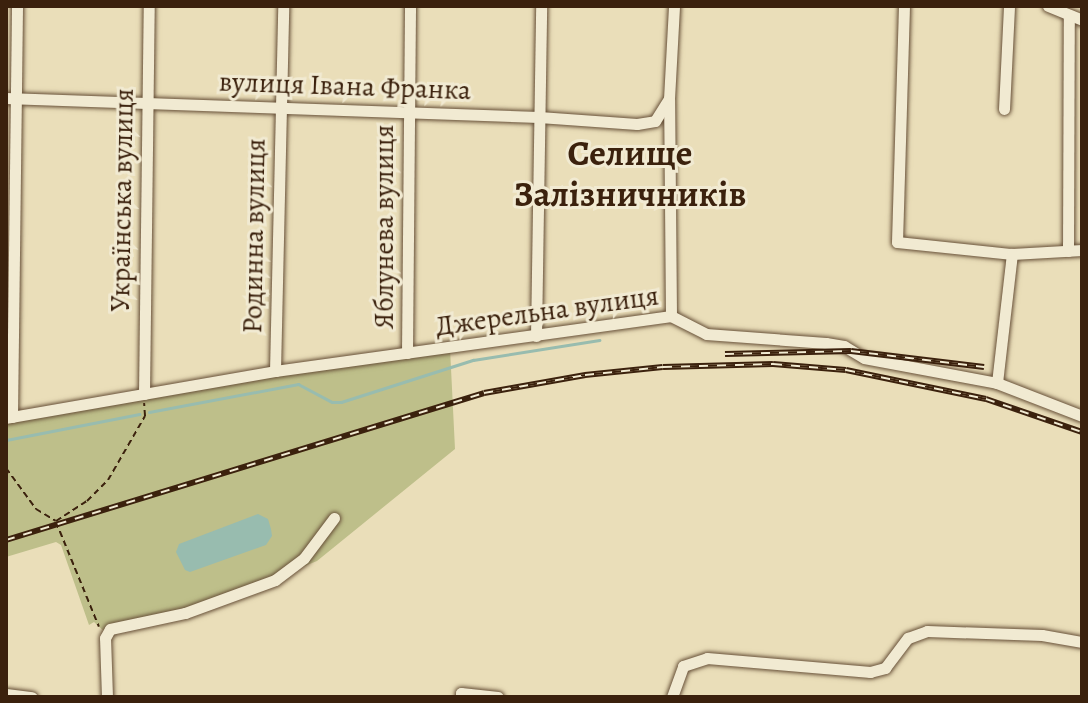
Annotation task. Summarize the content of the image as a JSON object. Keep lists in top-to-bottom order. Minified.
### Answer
{"streets":{"street":["вулиця Івана Франка","Українська вулиця","Яблунева вулиця","Родинна вулиця","Джерельна вулиця"]},"crossings":[["вулиця Івана Франка","Українська вулиця"],["вулиця Івана Франка","Яблунева вулиця"],["вулиця Івана Франка","Родинна вулиця"],["Українська вулиця","Джерельна вулиця"],["Яблунева вулиця","Джерельна вулиця"],["Родинна вулиця","Джерельна вулиця"]],"districts":["Селище Залізничників"]}
